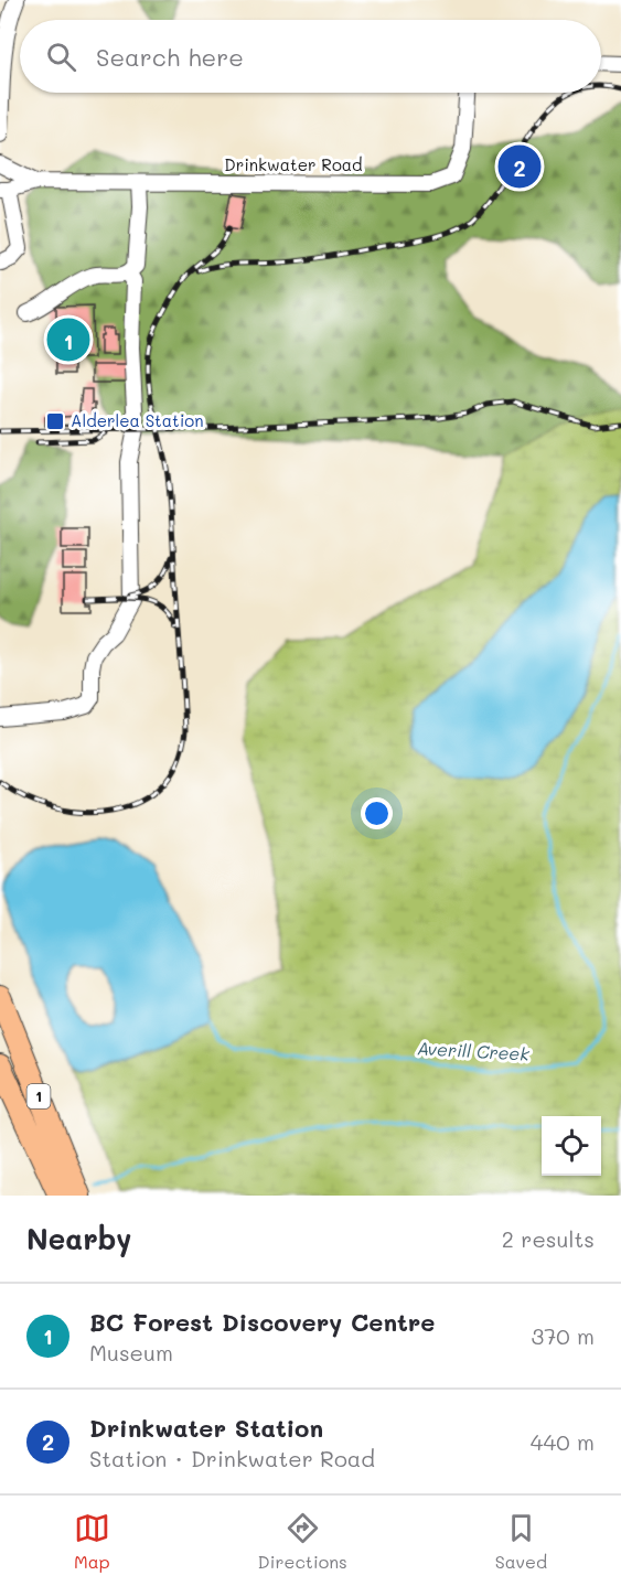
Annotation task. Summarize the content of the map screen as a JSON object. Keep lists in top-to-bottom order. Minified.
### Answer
{"streets":{"highway":["1"],"street":["Drinkwater Road"]},"water":["Averill Creek"],"places":{"transit":["Alderlea Station"]},"page":{"search":"Search here","pins":["2","1"],"heading":["Nearby","2 results"],"list":[{"mark":"1","name":"BC Forest Discovery Centre","note":"Museum","value":"370 m"},{"mark":"2","name":"Drinkwater Station","note":"Station · Drinkwater Road","value":"440 m"}],"nav":["Map","Directions","Saved"]}}
